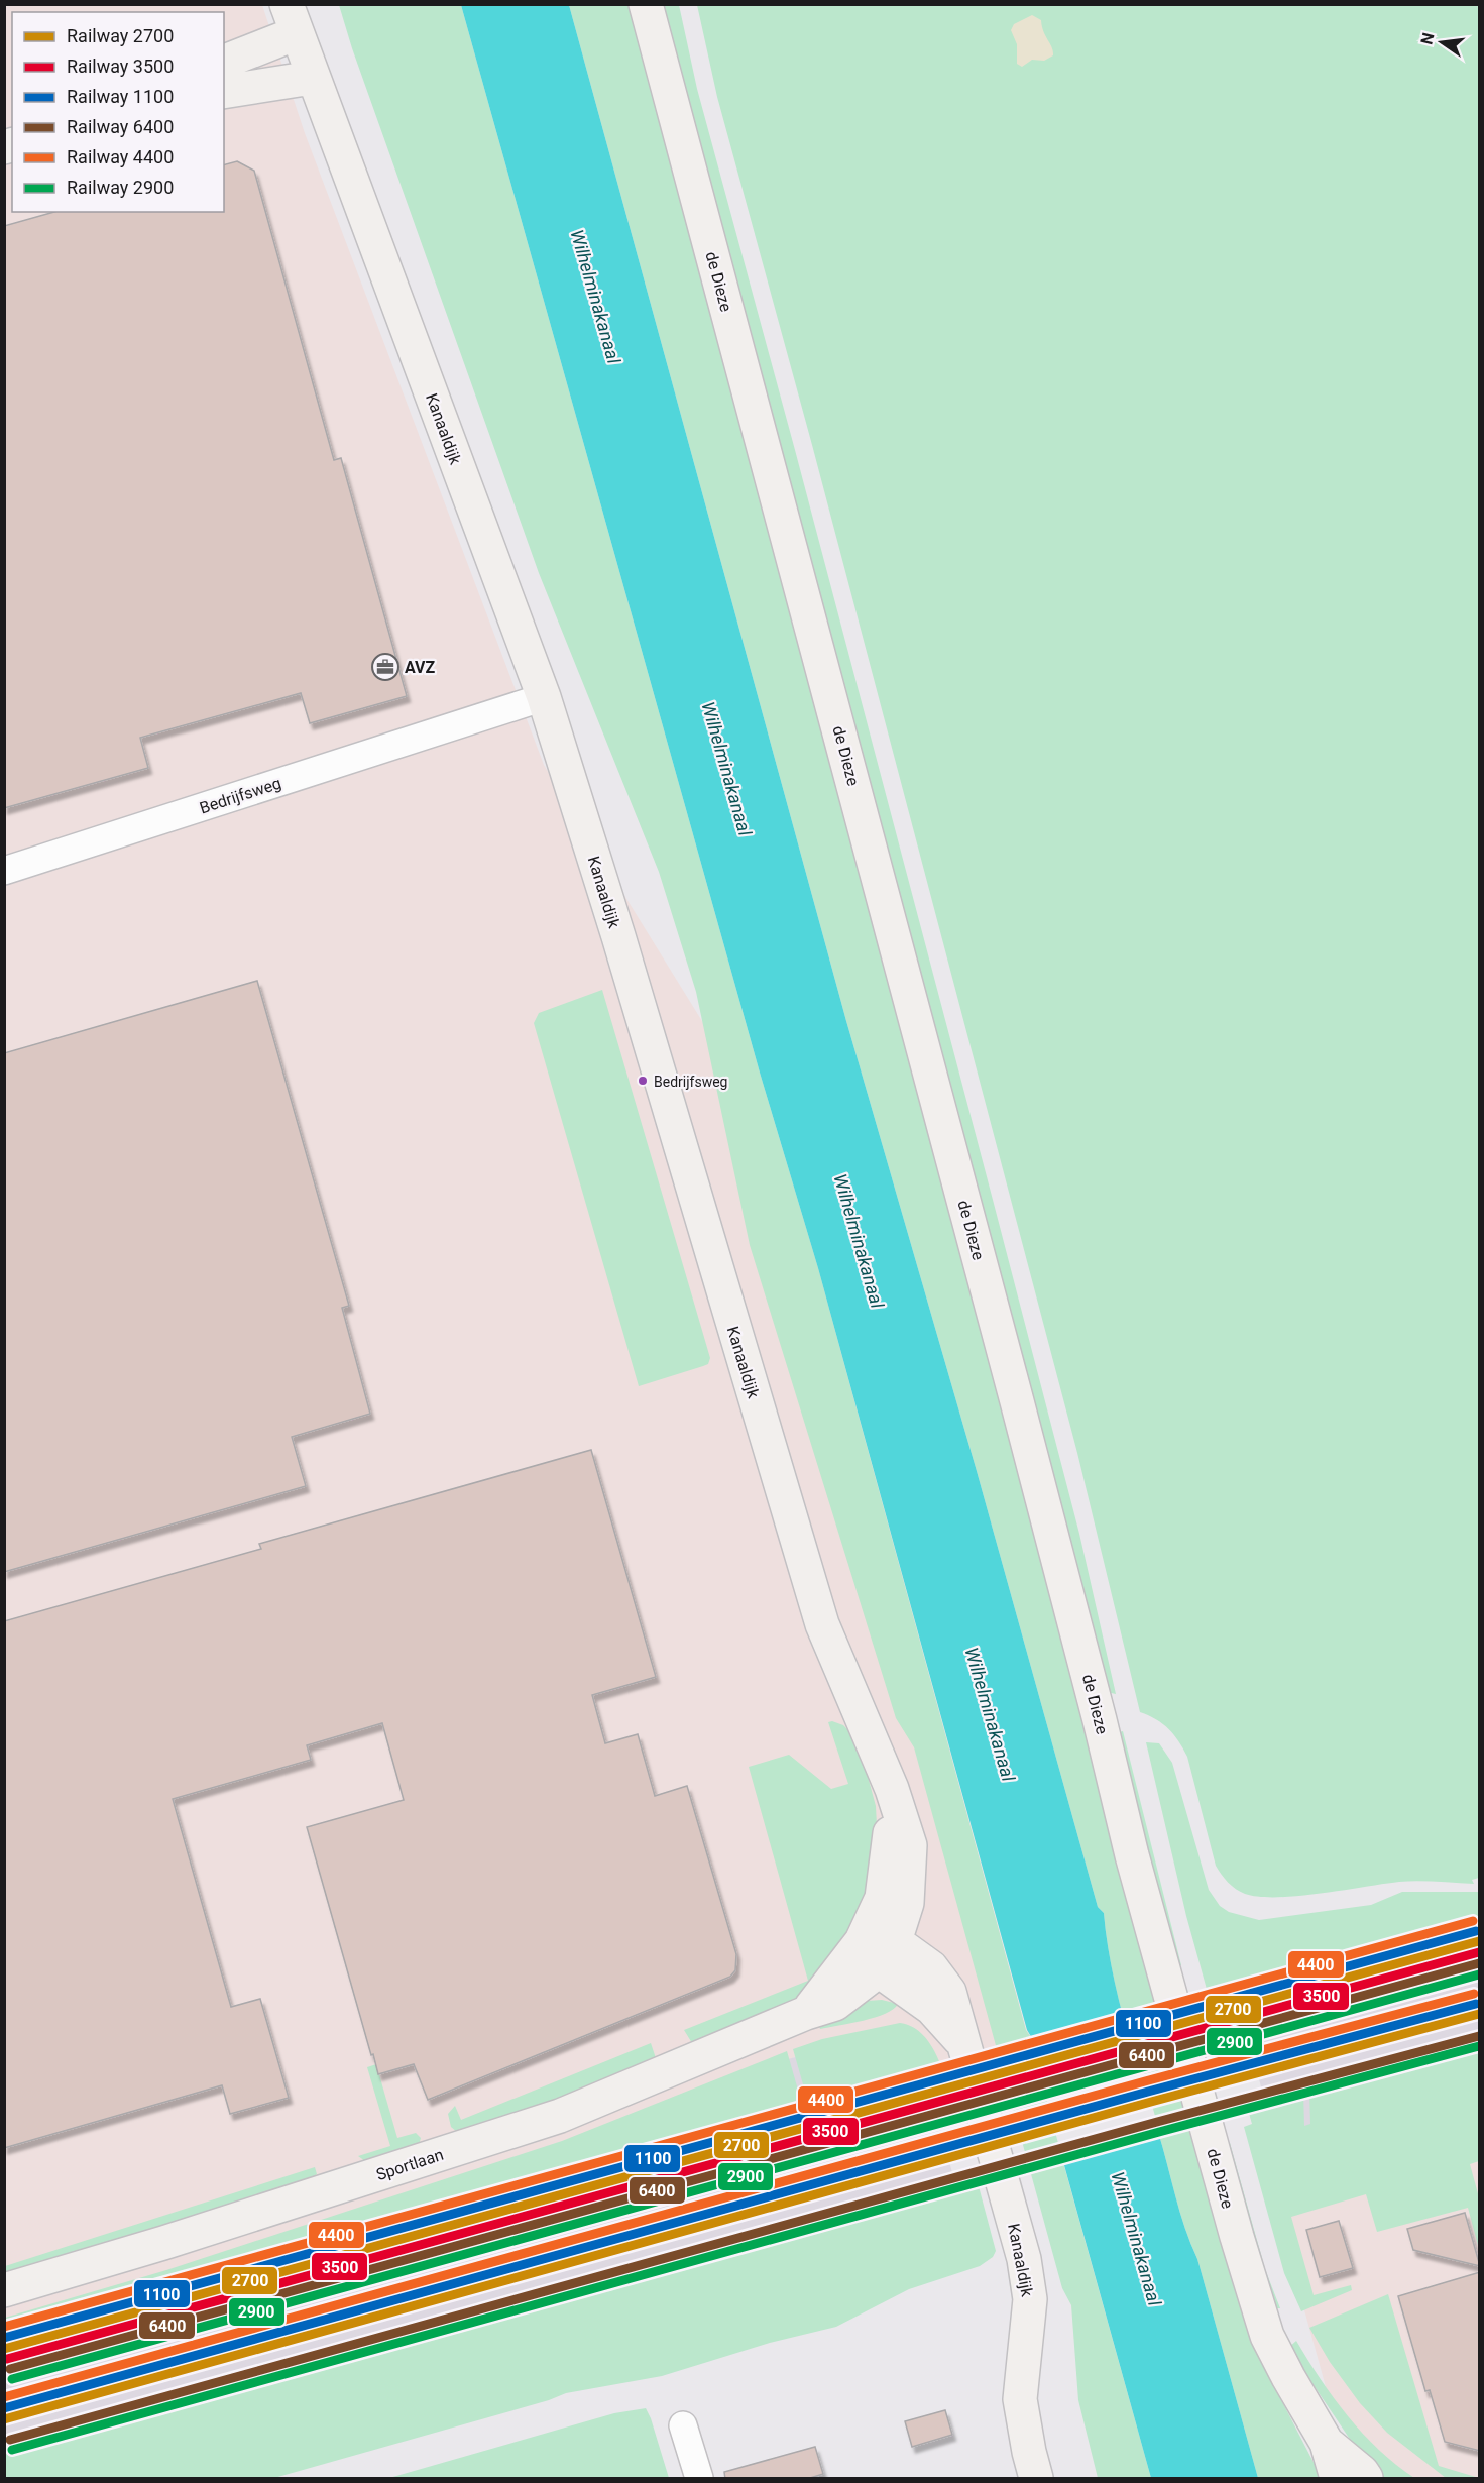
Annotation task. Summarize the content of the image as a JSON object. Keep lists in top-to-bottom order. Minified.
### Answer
{"streets":{"street":["de Dieze","Kanaaldijk","Bedrijfsweg","Sportlaan"]},"crossings":[["Kanaaldijk","Bedrijfsweg"],["Kanaaldijk","Sportlaan"]],"water":["Wilhelminakanaal"],"places":{"office":["AVZ"],"other":["Bedrijfsweg"]},"lines":["rail line 4400","rail line 1100","rail line 2700","rail line 3500","rail line 6400","rail line 2900"],"legend":["Railway 2700","Railway 3500","Railway 1100","Railway 6400","Railway 4400","Railway 2900"],"north":"left"}
